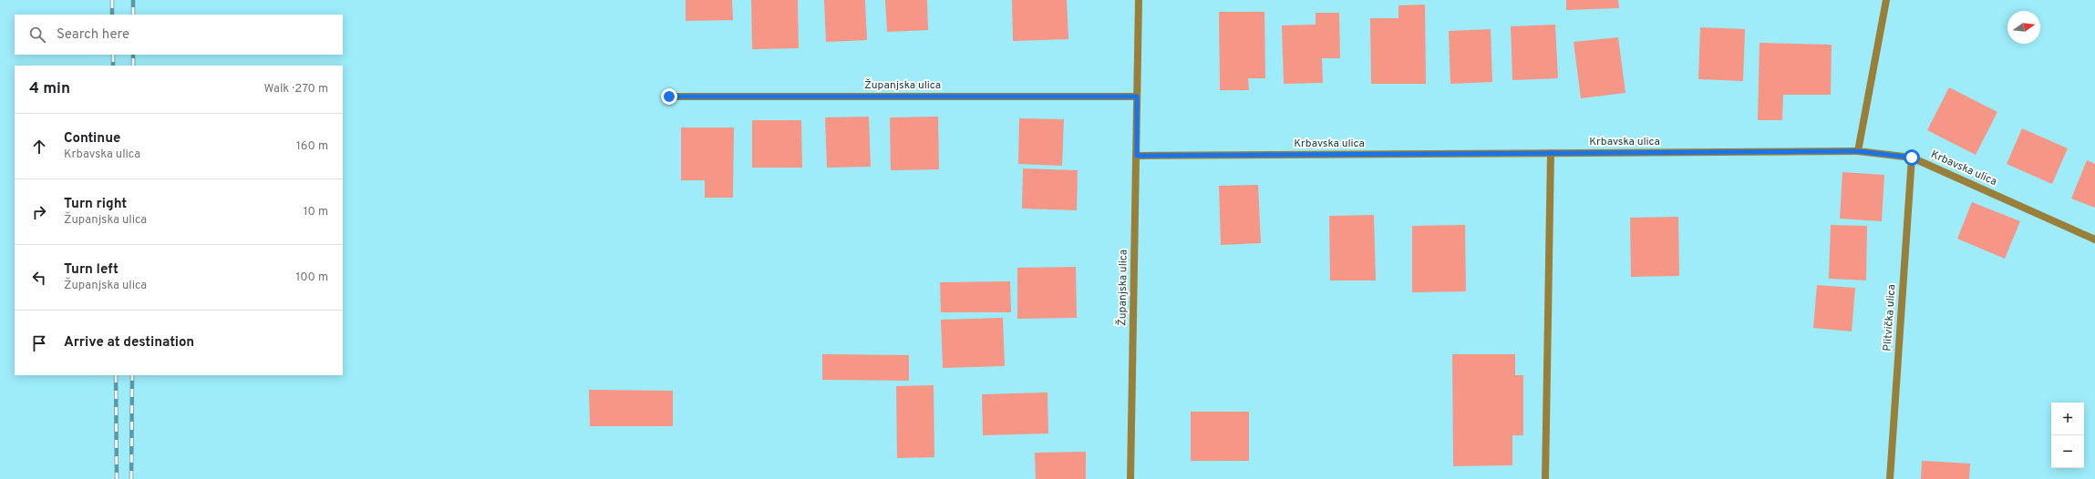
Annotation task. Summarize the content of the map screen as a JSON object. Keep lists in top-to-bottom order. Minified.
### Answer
{"streets":{"street":["Županjska ulica","Krbavska ulica","Plitvička ulica"]},"crossings":[["Županjska ulica","Krbavska ulica"],["Krbavska ulica","Plitvička ulica"]],"north":"right","page":{"search":"Search here","heading":["4 min","Walk · 270 m"],"list":[["Continue","Krbavska ulica","160 m"],["Turn right","Županjska ulica","10 m"],["Turn left","Županjska ulica","100 m"],"Arrive at destination"],"map_buttons":["+","−"]}}
